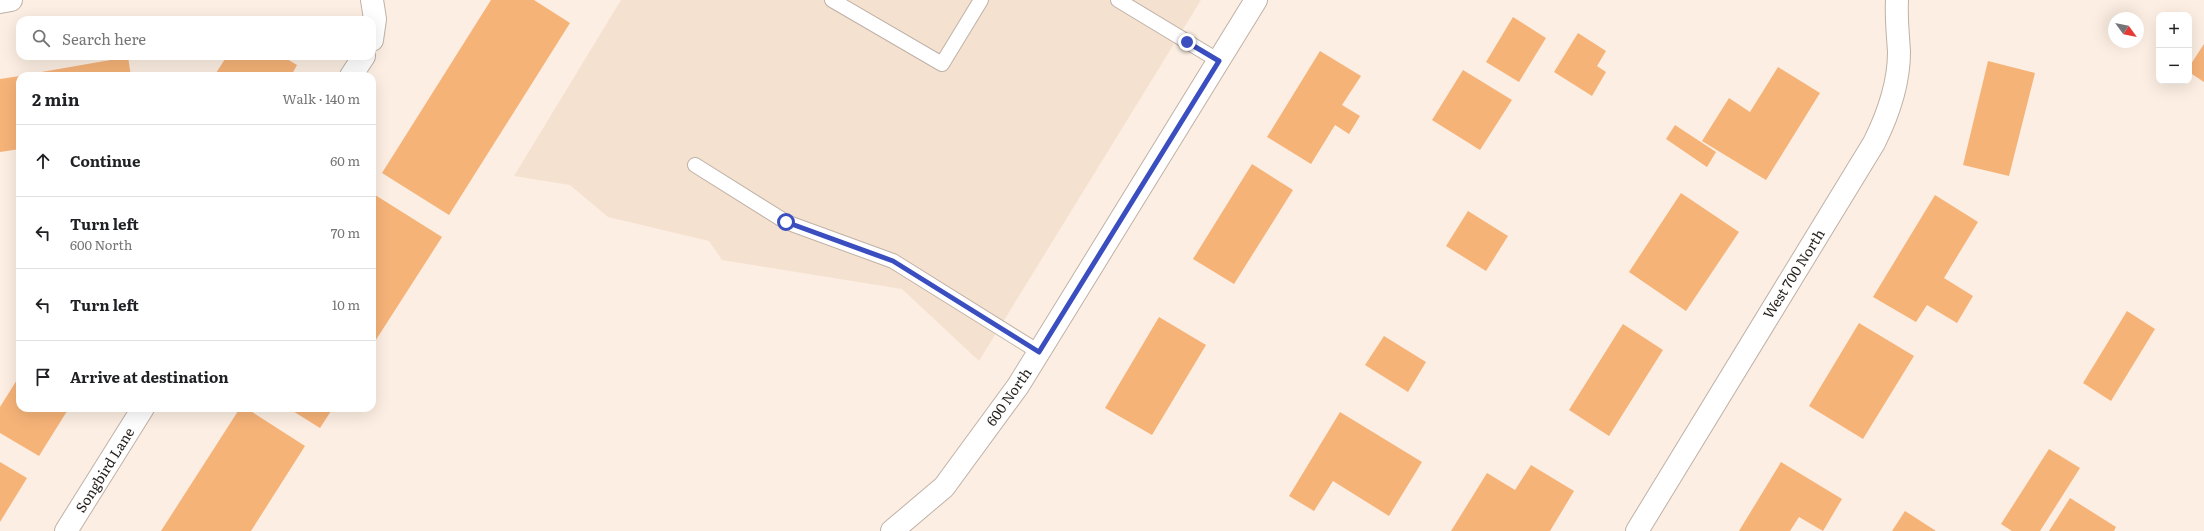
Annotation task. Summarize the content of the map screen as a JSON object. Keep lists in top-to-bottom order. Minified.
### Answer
{"streets":{"street":["West 700 North","600 North","Songbird Lane"]},"north":"bottom right","page":{"map_buttons":["+","−"],"search":"Search here","heading":["2 min","Walk · 140 m"],"list":[["Continue","60 m"],["Turn left","600 North","70 m"],["Turn left","10 m"],"Arrive at destination"]}}
